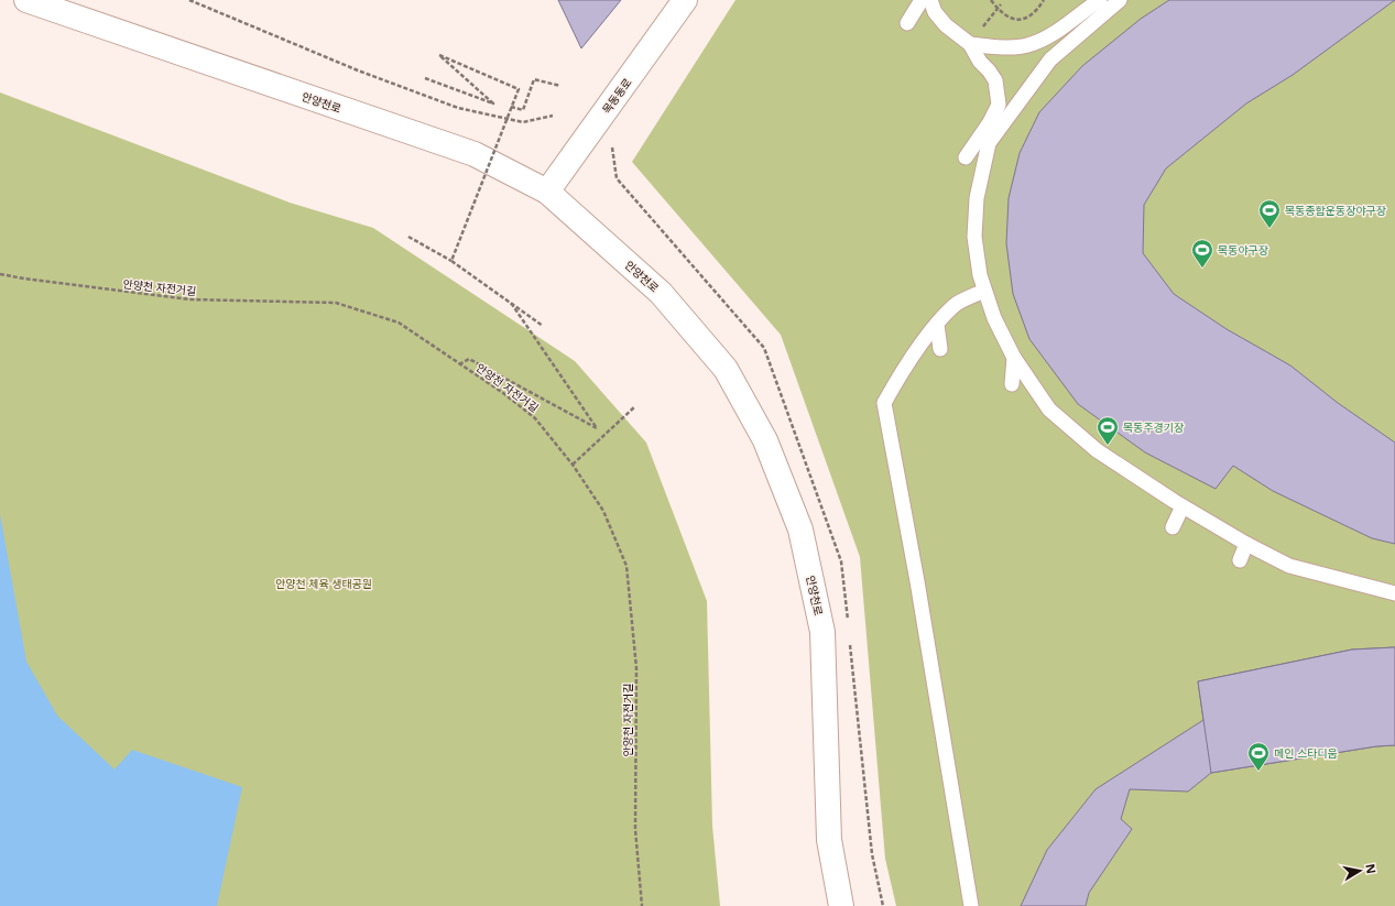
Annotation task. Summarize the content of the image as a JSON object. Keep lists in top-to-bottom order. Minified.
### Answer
{"streets":{"main road":["목동동로","안양천로"],"path":["안양천 자전거길"]},"crossings":[["목동동로","안양천로"]],"parks":["안양천 체육 생태공원"],"places":{"sports":["목동종합운동장야구장","목동야구장","목동주경기장","메인 스타디움"]},"north":"right"}
